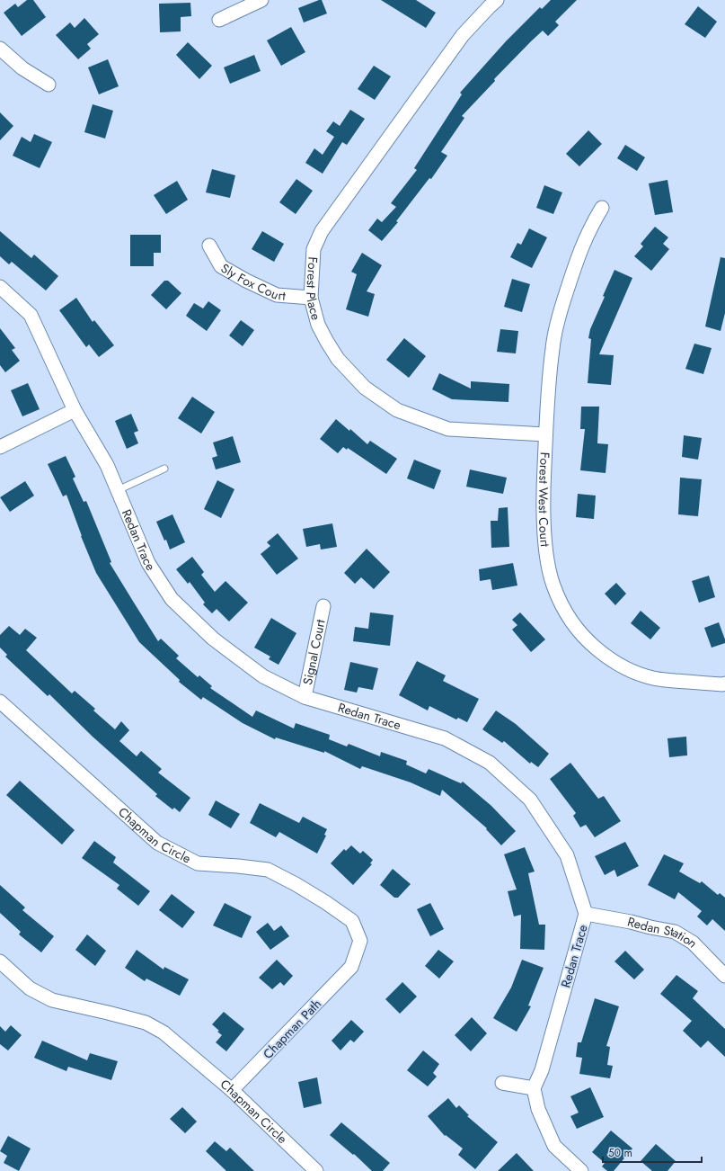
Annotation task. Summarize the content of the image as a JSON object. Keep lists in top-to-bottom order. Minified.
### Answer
{"streets":{"street":["Sly Fox Court","Forest Place","Forest West Court","Redan Trace","Signal Court","Chapman Circle","Redan Station","Chapman Path"]},"crossings":[["Sly Fox Court","Forest Place"],["Forest Place","Forest West Court"],["Redan Trace","Signal Court"],["Redan Trace","Redan Station"],["Chapman Circle","Chapman Path"]],"scale_bar":"50 m"}
